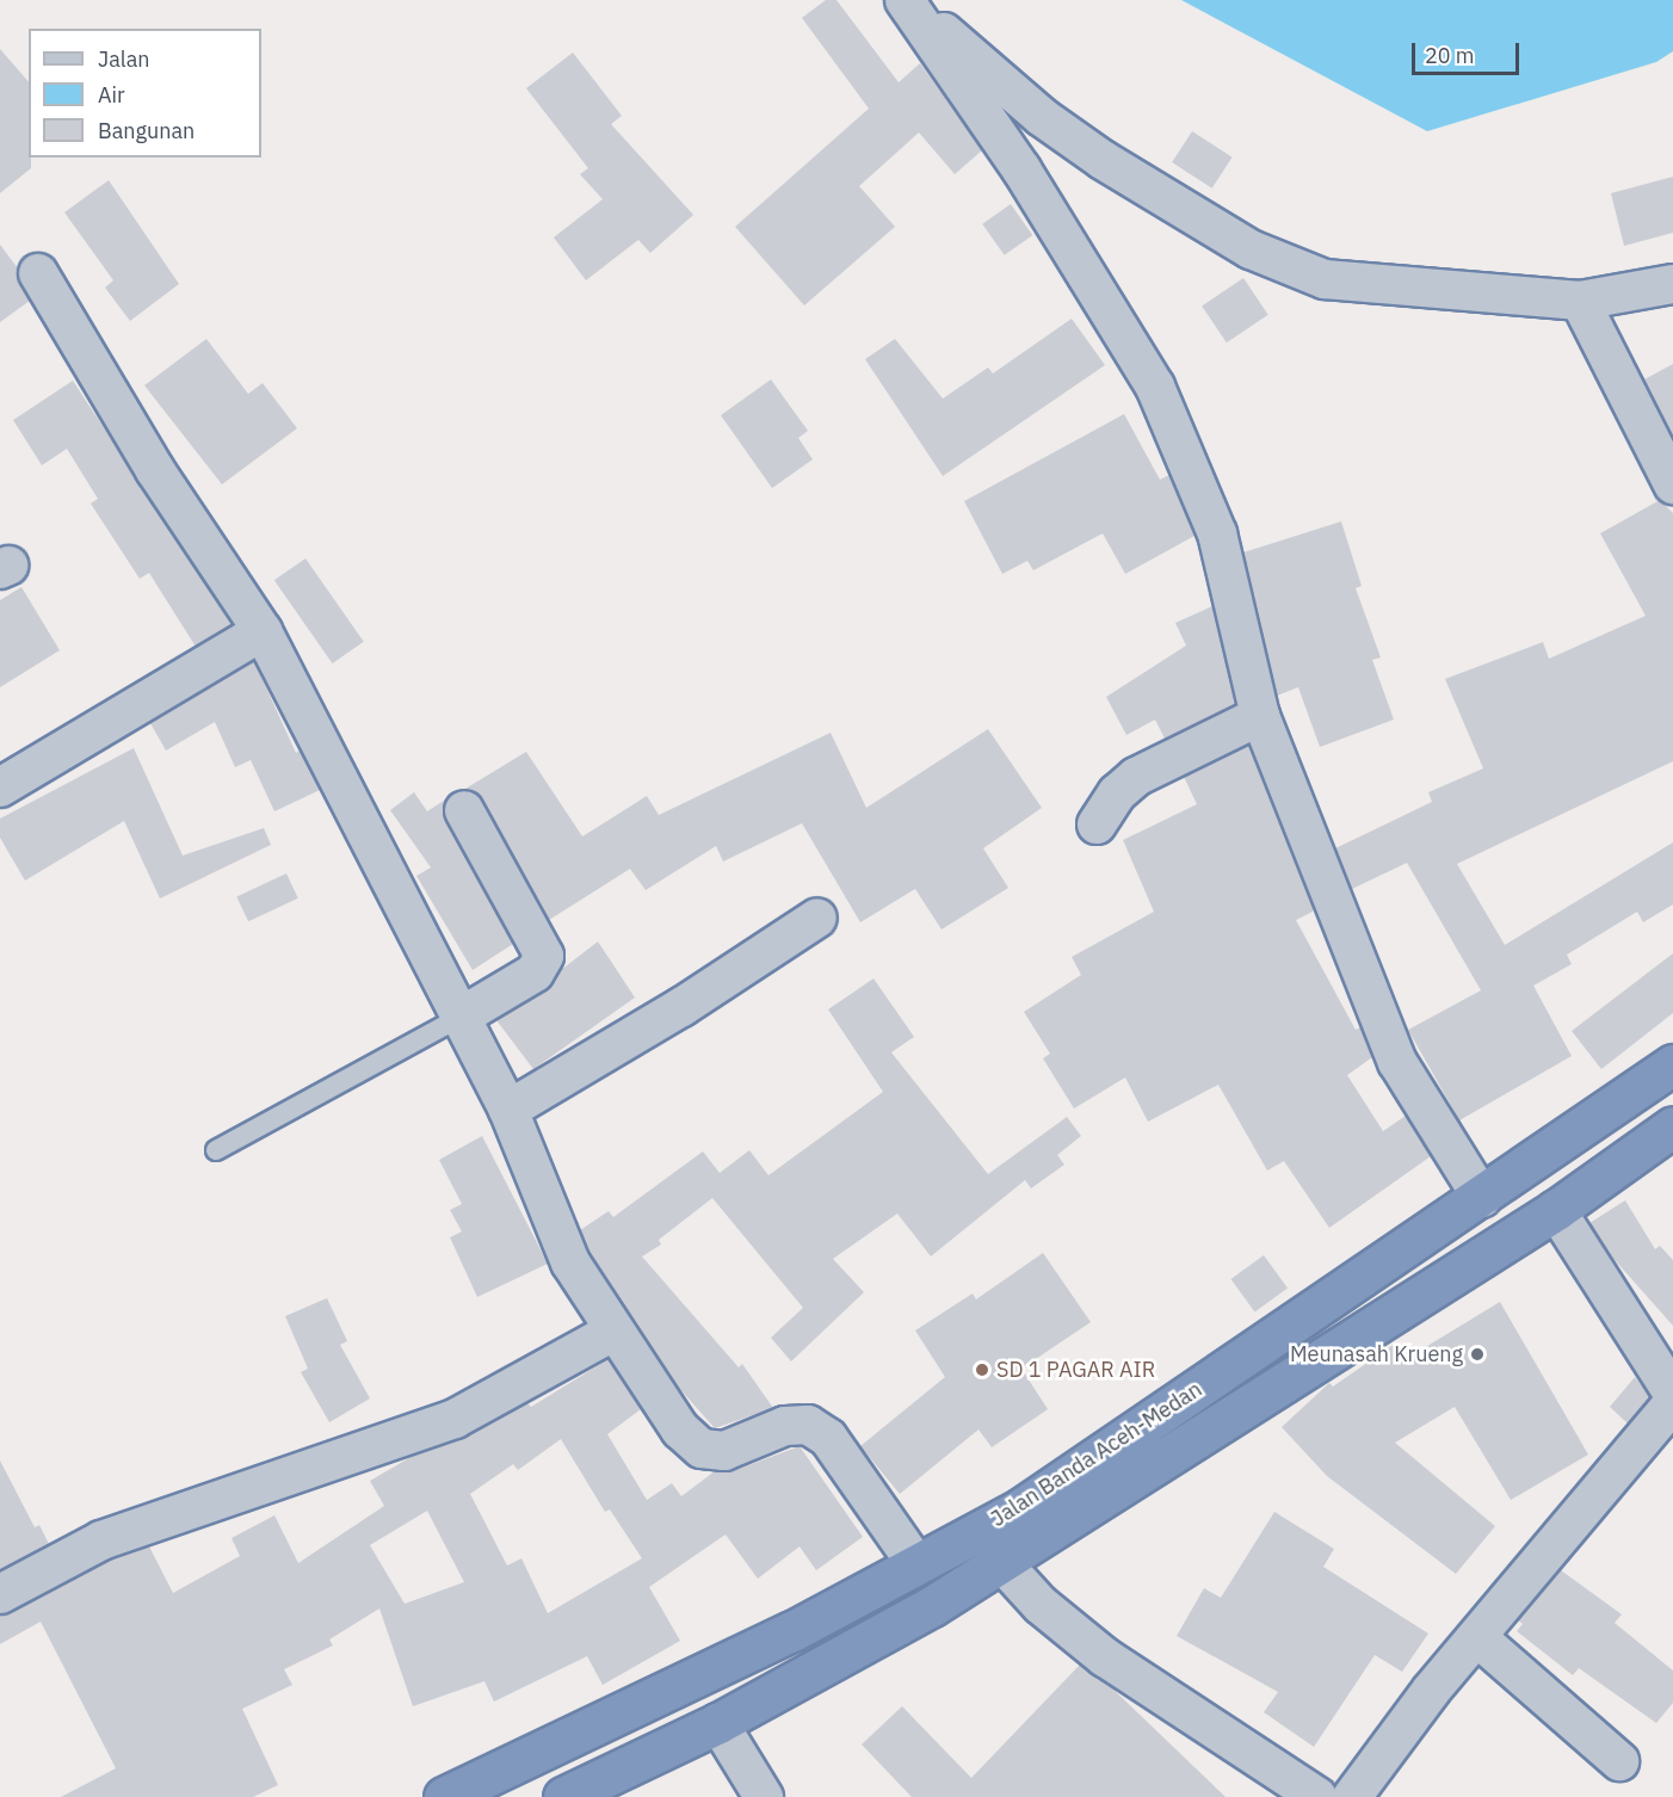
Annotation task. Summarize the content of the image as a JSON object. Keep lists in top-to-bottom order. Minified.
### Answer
{"streets":{"highway":["Jalan Banda Aceh-Medan"]},"places":["Meunasah Krueng","SD 1 PAGAR AIR"],"legend":["Jalan","Air","Bangunan"],"scale_bar":"20 m"}
